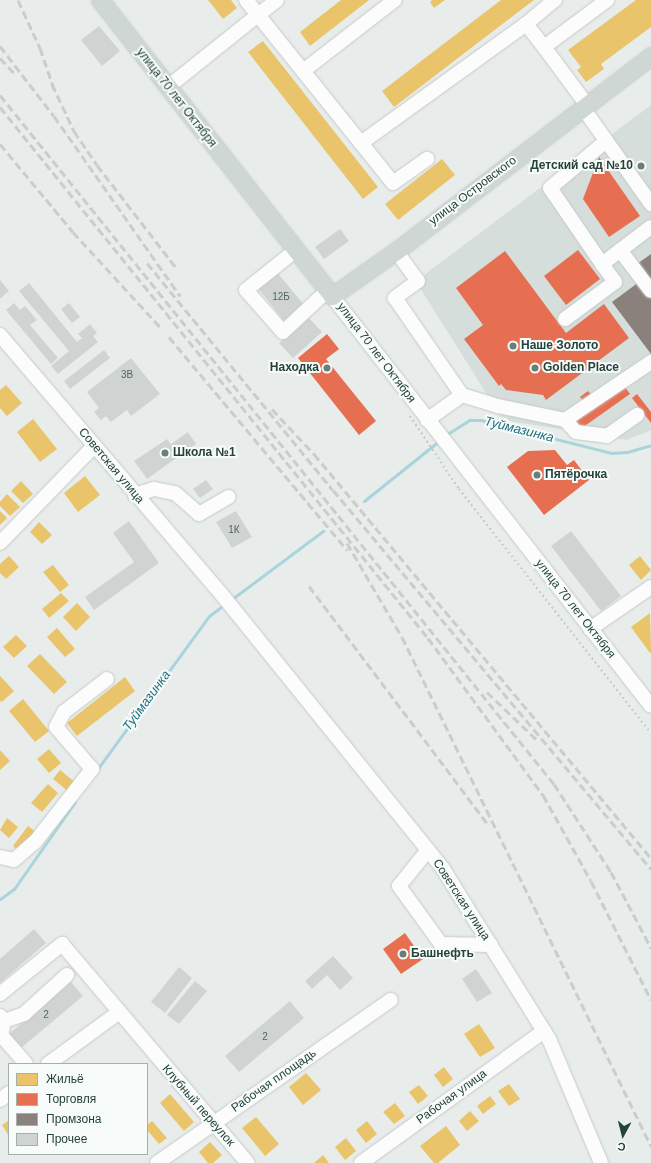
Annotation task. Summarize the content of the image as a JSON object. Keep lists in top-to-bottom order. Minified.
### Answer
{"streets":{"main road":["улица 70 лет Октября","улица Островского"],"street":["Советская улица","Рабочая площадь","Рабочая улица","Клубный переулок"]},"crossings":[["улица 70 лет Октября","улица Островского"],["Советская улица","Рабочая улица"],["Рабочая площадь","Клубный переулок"]],"water":["Туймазинка"],"places":["Детский сад №10","Наше Золото","Находка","Golden Place","Школа №1","Пятёрочка","Башнефть"],"house_numbers":["12Б","3В","1К","2","2"],"legend":["Жильё","Торговля","Промзона","Прочее"],"north":"bottom"}
